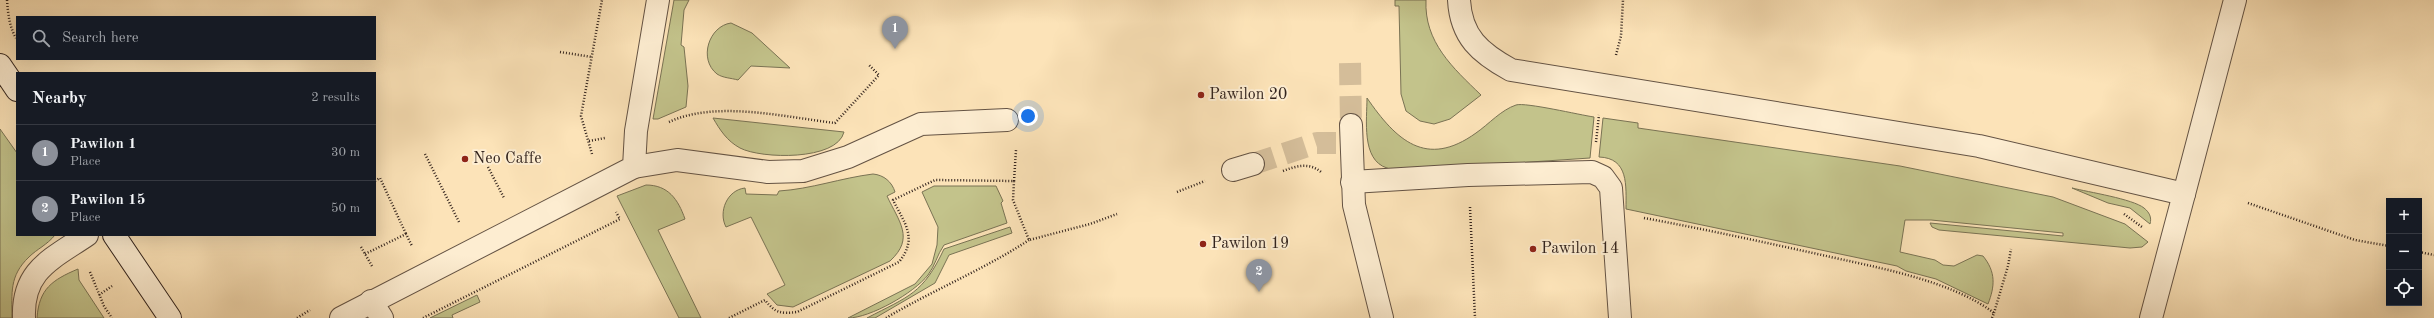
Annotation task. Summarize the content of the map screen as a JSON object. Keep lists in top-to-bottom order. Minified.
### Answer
{"places":["Pawilon 20","Neo Caffe","Pawilon 19","Pawilon 14"],"page":{"pins":["1","2"],"search":"Search here","heading":["Nearby","2 results"],"list":[{"mark":"1","name":"Pawilon 1","note":"Place","value":"30 m"},{"mark":"2","name":"Pawilon 15","note":"Place","value":"50 m"}],"map_buttons":["+","−"]}}
